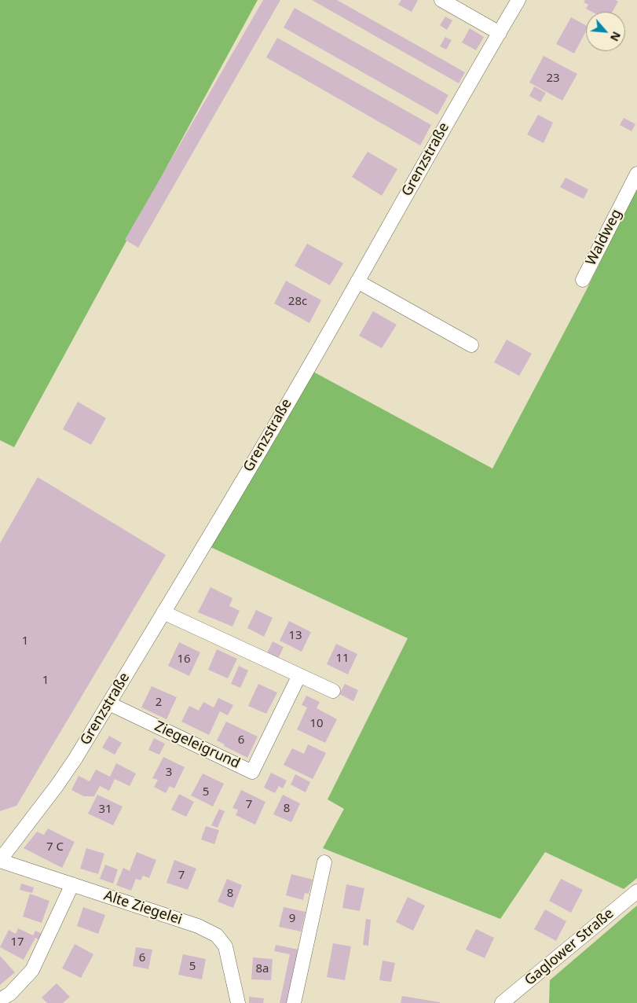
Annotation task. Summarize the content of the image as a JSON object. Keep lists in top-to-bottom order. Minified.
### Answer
{"streets":{"street":["Grenzstraße","Waldweg","Ziegeleigrund","Alte Ziegelei","Gaglower Straße"]},"crossings":[["Grenzstraße","Ziegeleigrund"],["Grenzstraße","Alte Ziegelei"]],"house_numbers":["23","28c","13","1","11","16","1","2","10","6","3","5","7","8","31","7 C","7","8","9","17","6","5","8a"],"north":"bottom right"}
